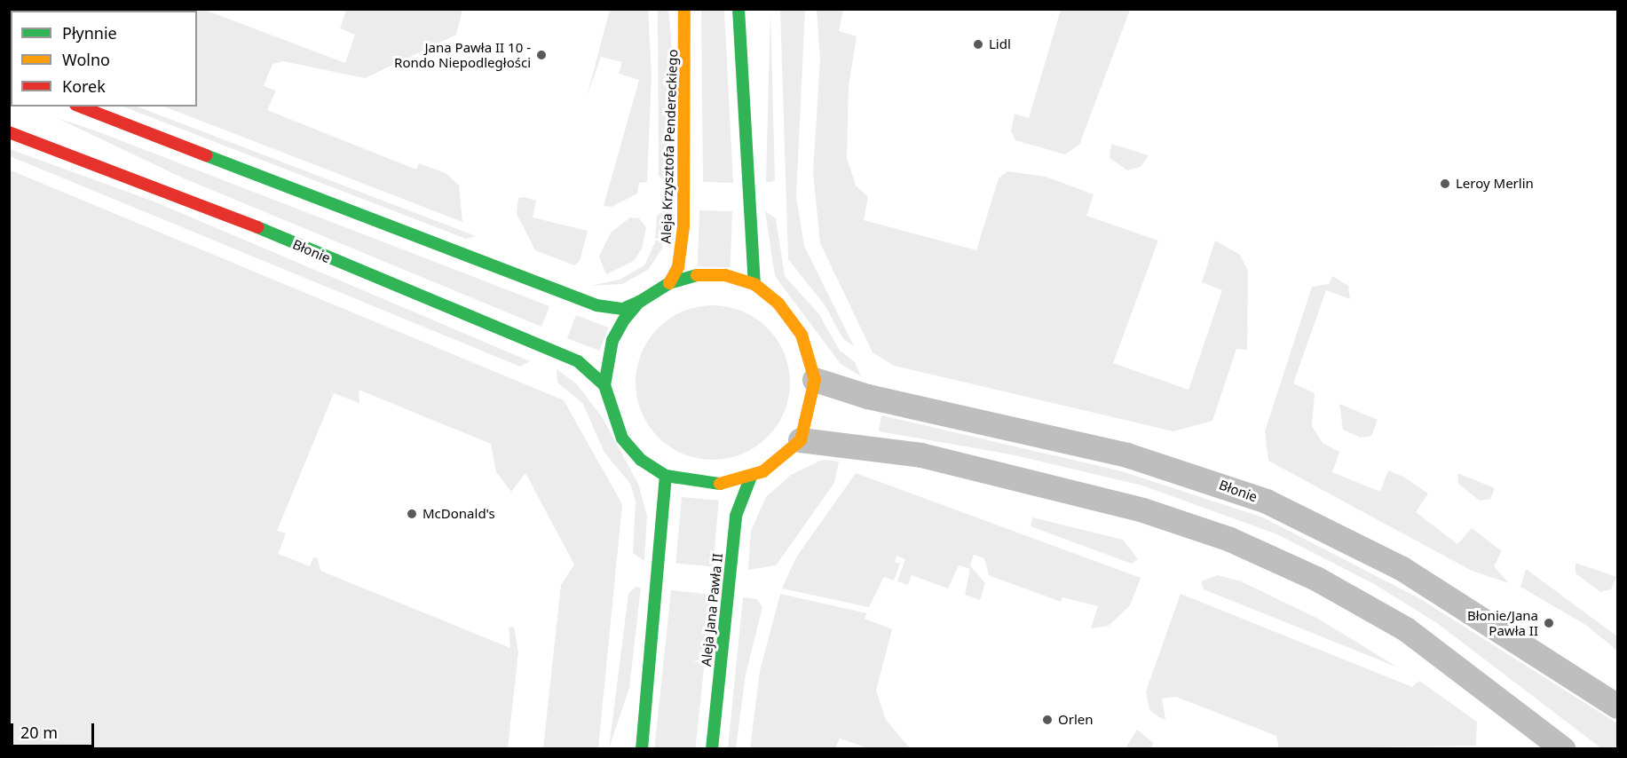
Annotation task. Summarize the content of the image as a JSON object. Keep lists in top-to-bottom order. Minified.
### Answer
{"streets":{"main road":["Aleja Krzysztofa Pendereckiego","Błonie","Aleja Jana Pawła II"]},"places":["Lidl","Jana Pawła II 10 - Rondo Niepodległości","Leroy Merlin","McDonald's","Błonie/Jana Pawła II","Orlen"],"legend":["Płynnie","Wolno","Korek"],"scale_bar":"20 m"}
